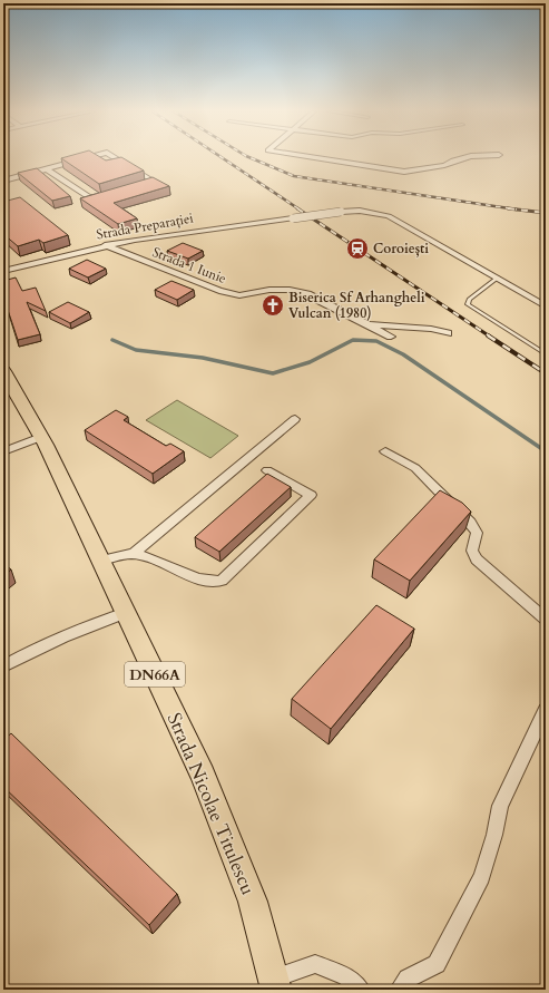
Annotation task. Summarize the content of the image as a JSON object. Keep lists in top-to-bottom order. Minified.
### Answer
{"streets":{"main road":["DN66A","Strada Nicolae Titulescu"],"street":["Strada Preparației","Strada 1 Iunie"]},"crossings":[["Strada Preparației","Strada 1 Iunie"]],"places":{"station":["Coroiești"],"church":["Biserica Sf Arhangheli Vulcan (1980)"]}}
